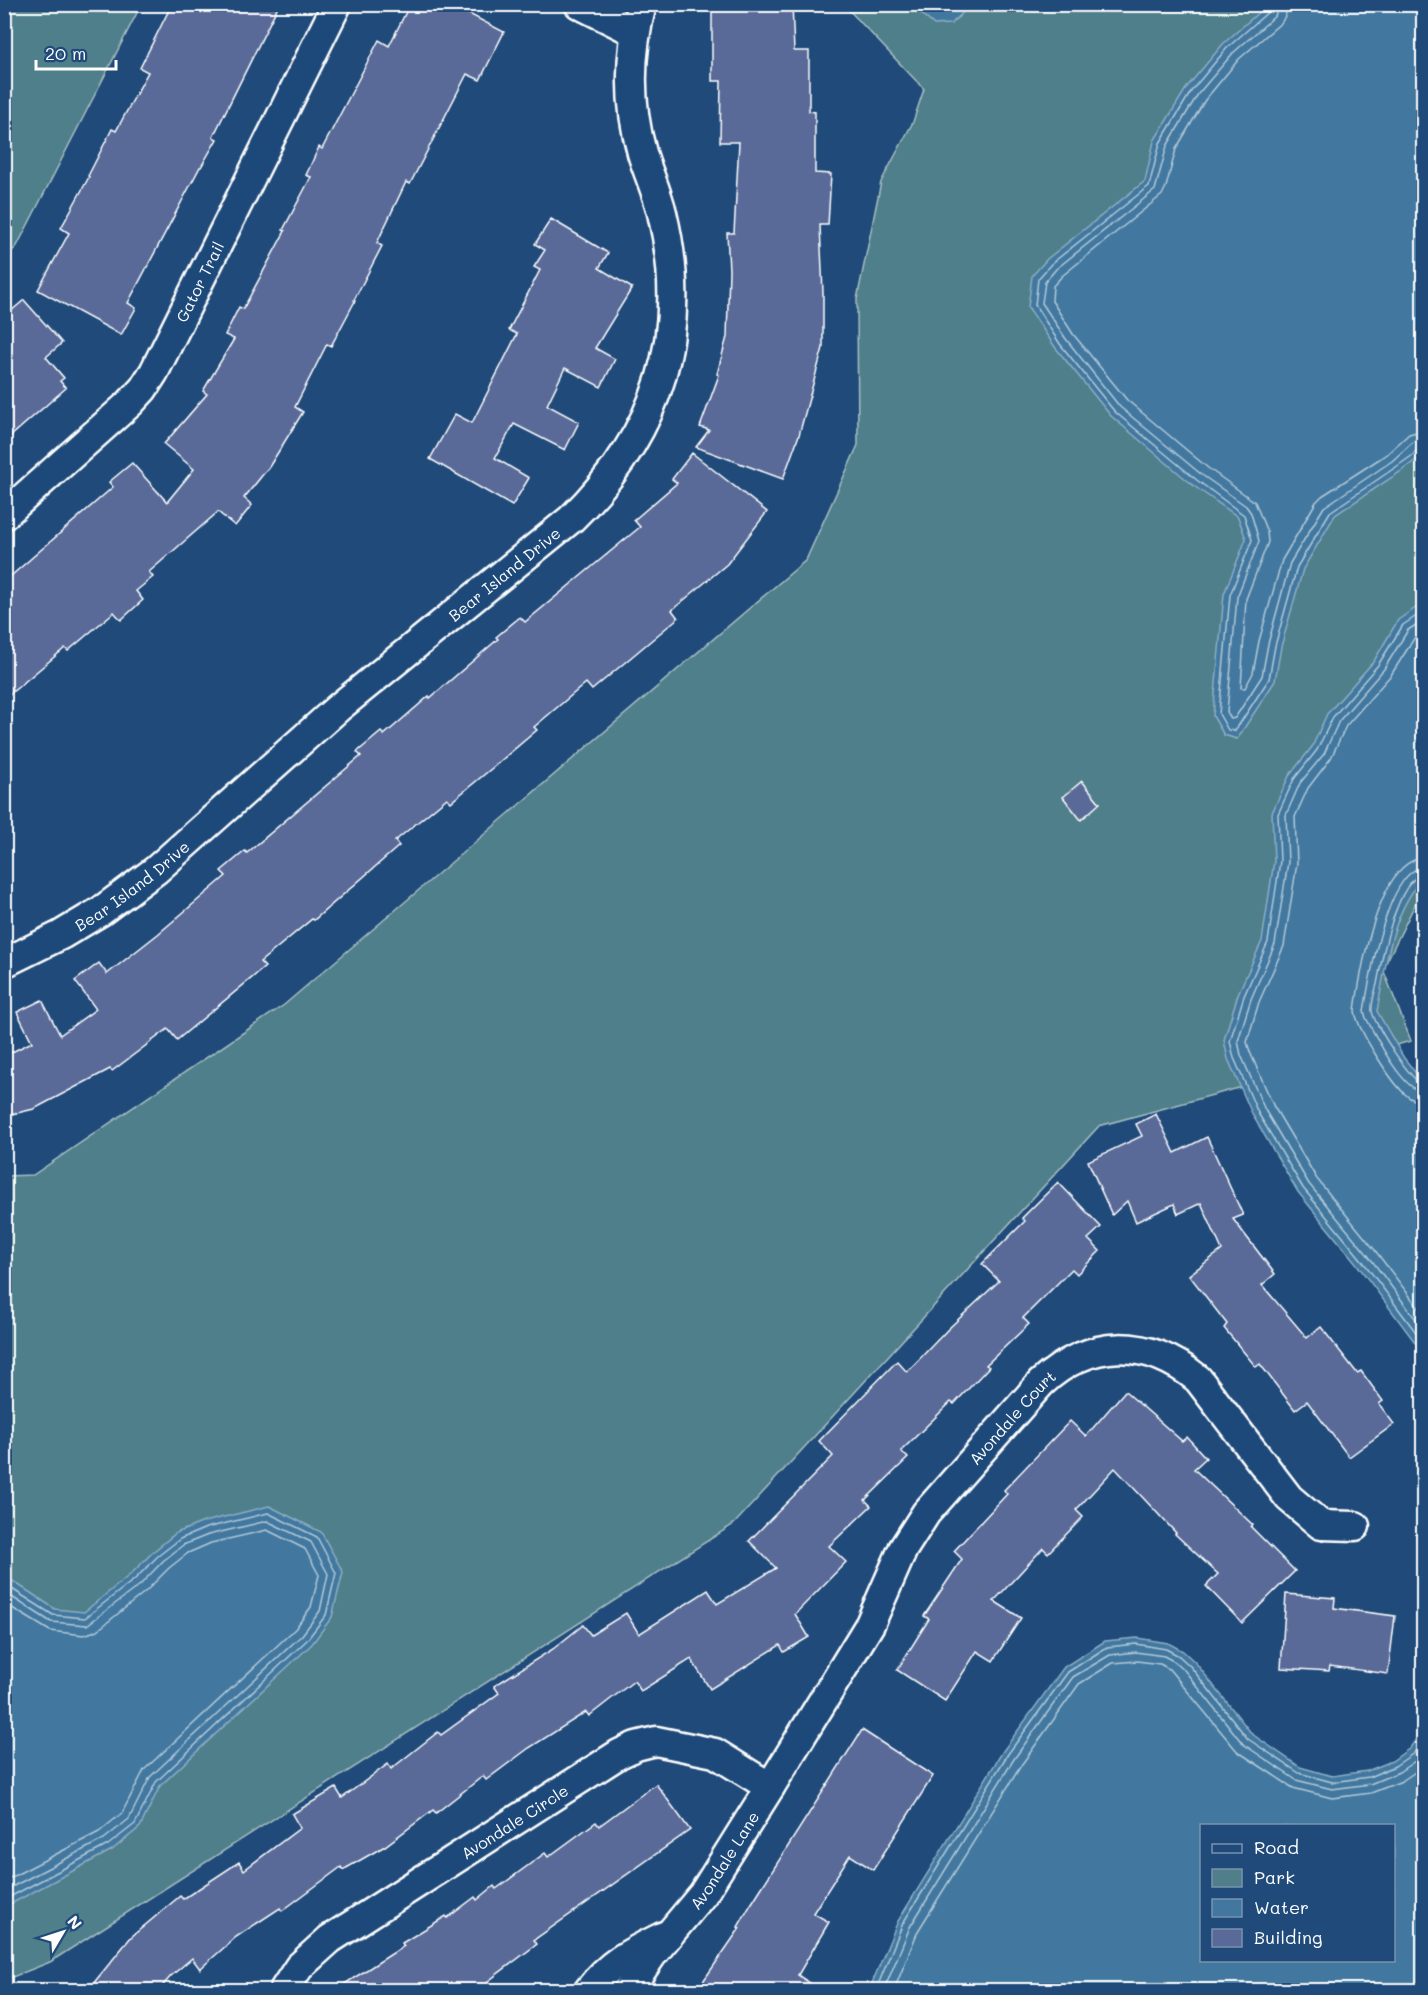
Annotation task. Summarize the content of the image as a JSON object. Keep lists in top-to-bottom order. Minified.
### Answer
{"streets":{"street":["Gator Trail","Bear Island Drive","Avondale Court","Avondale Circle","Avondale Lane"]},"crossings":[["Avondale Court","Avondale Circle"],["Avondale Court","Avondale Lane"],["Avondale Circle","Avondale Lane"]],"legend":["Road","Park","Water","Building"],"scale_bar":"20 m","north":"top right"}
